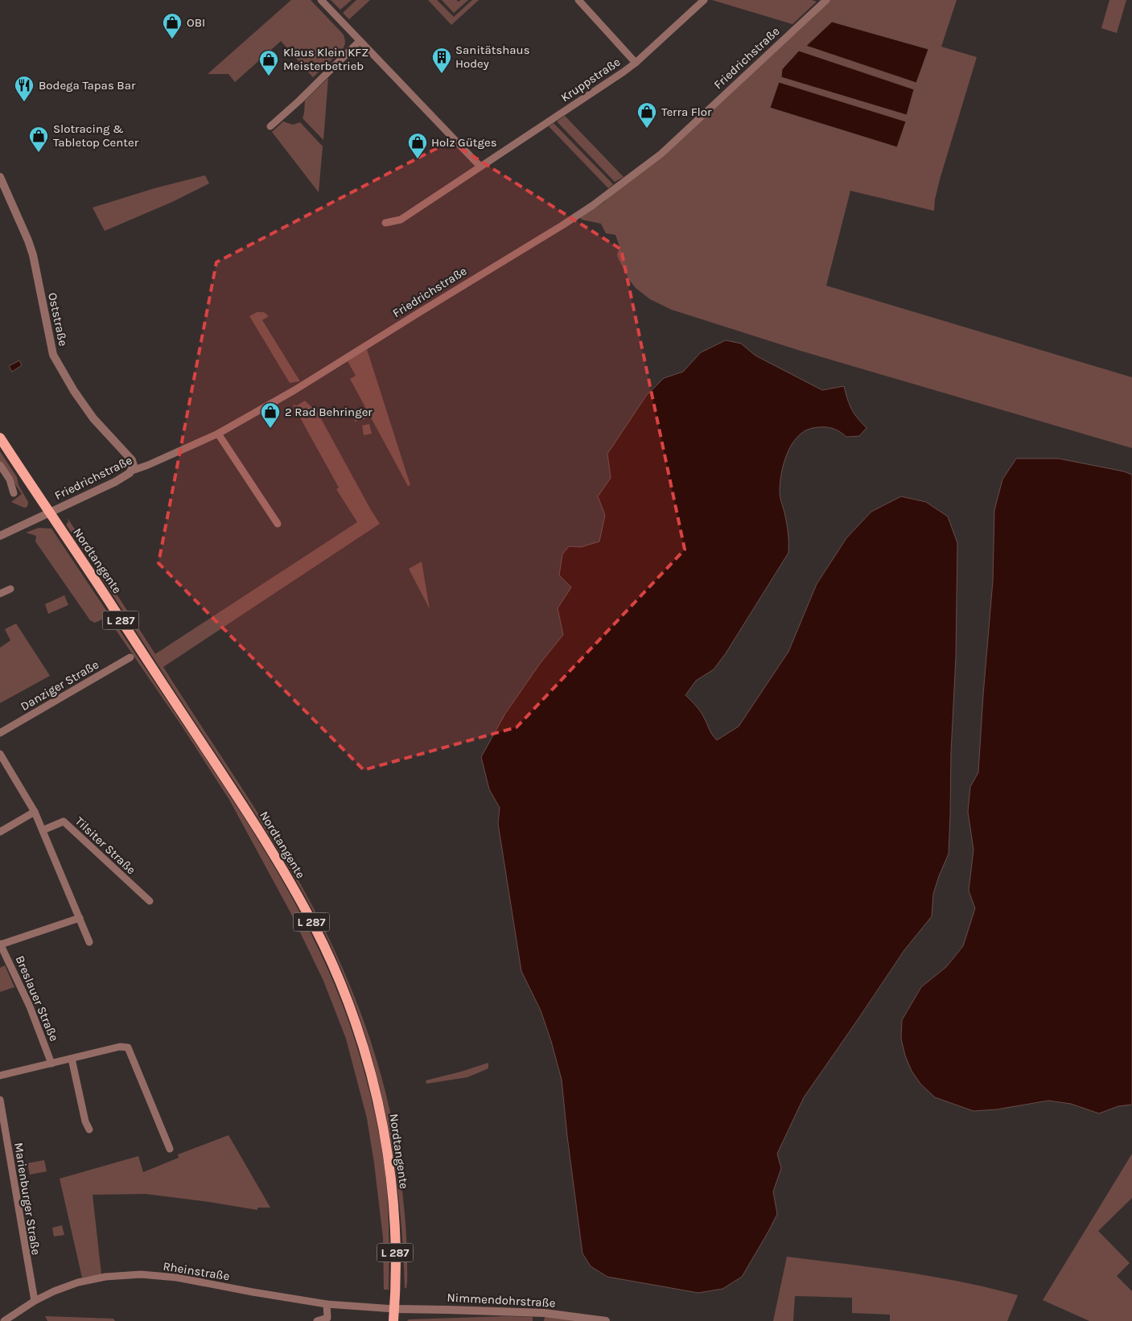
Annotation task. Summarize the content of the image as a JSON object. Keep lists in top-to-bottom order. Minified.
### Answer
{"streets":{"main road":["Nordtangente","L 287"],"street":["Friedrichstraße","Kruppstraße","Oststraße","Danziger Straße","Tilsiter Straße","Breslauer Straße","Marienburger Straße","Rheinstraße","Nimmendohrstraße"]},"crossings":[["Friedrichstraße","Oststraße"],["Friedrichstraße","Nordtangente"],["Nordtangente","Rheinstraße"],["Nordtangente","Nimmendohrstraße"],["Marienburger Straße","Rheinstraße"],["Rheinstraße","Nimmendohrstraße"]],"places":{"shop":["OBI","Klaus Klein KFZ Meisterbetrieb","Terra Flor","Slotracing & Tabletop Center","Holz Gütges","2 Rad Behringer"],"building":["Sanitätshaus Hodey"],"restaurant":["Bodega Tapas Bar"]}}
